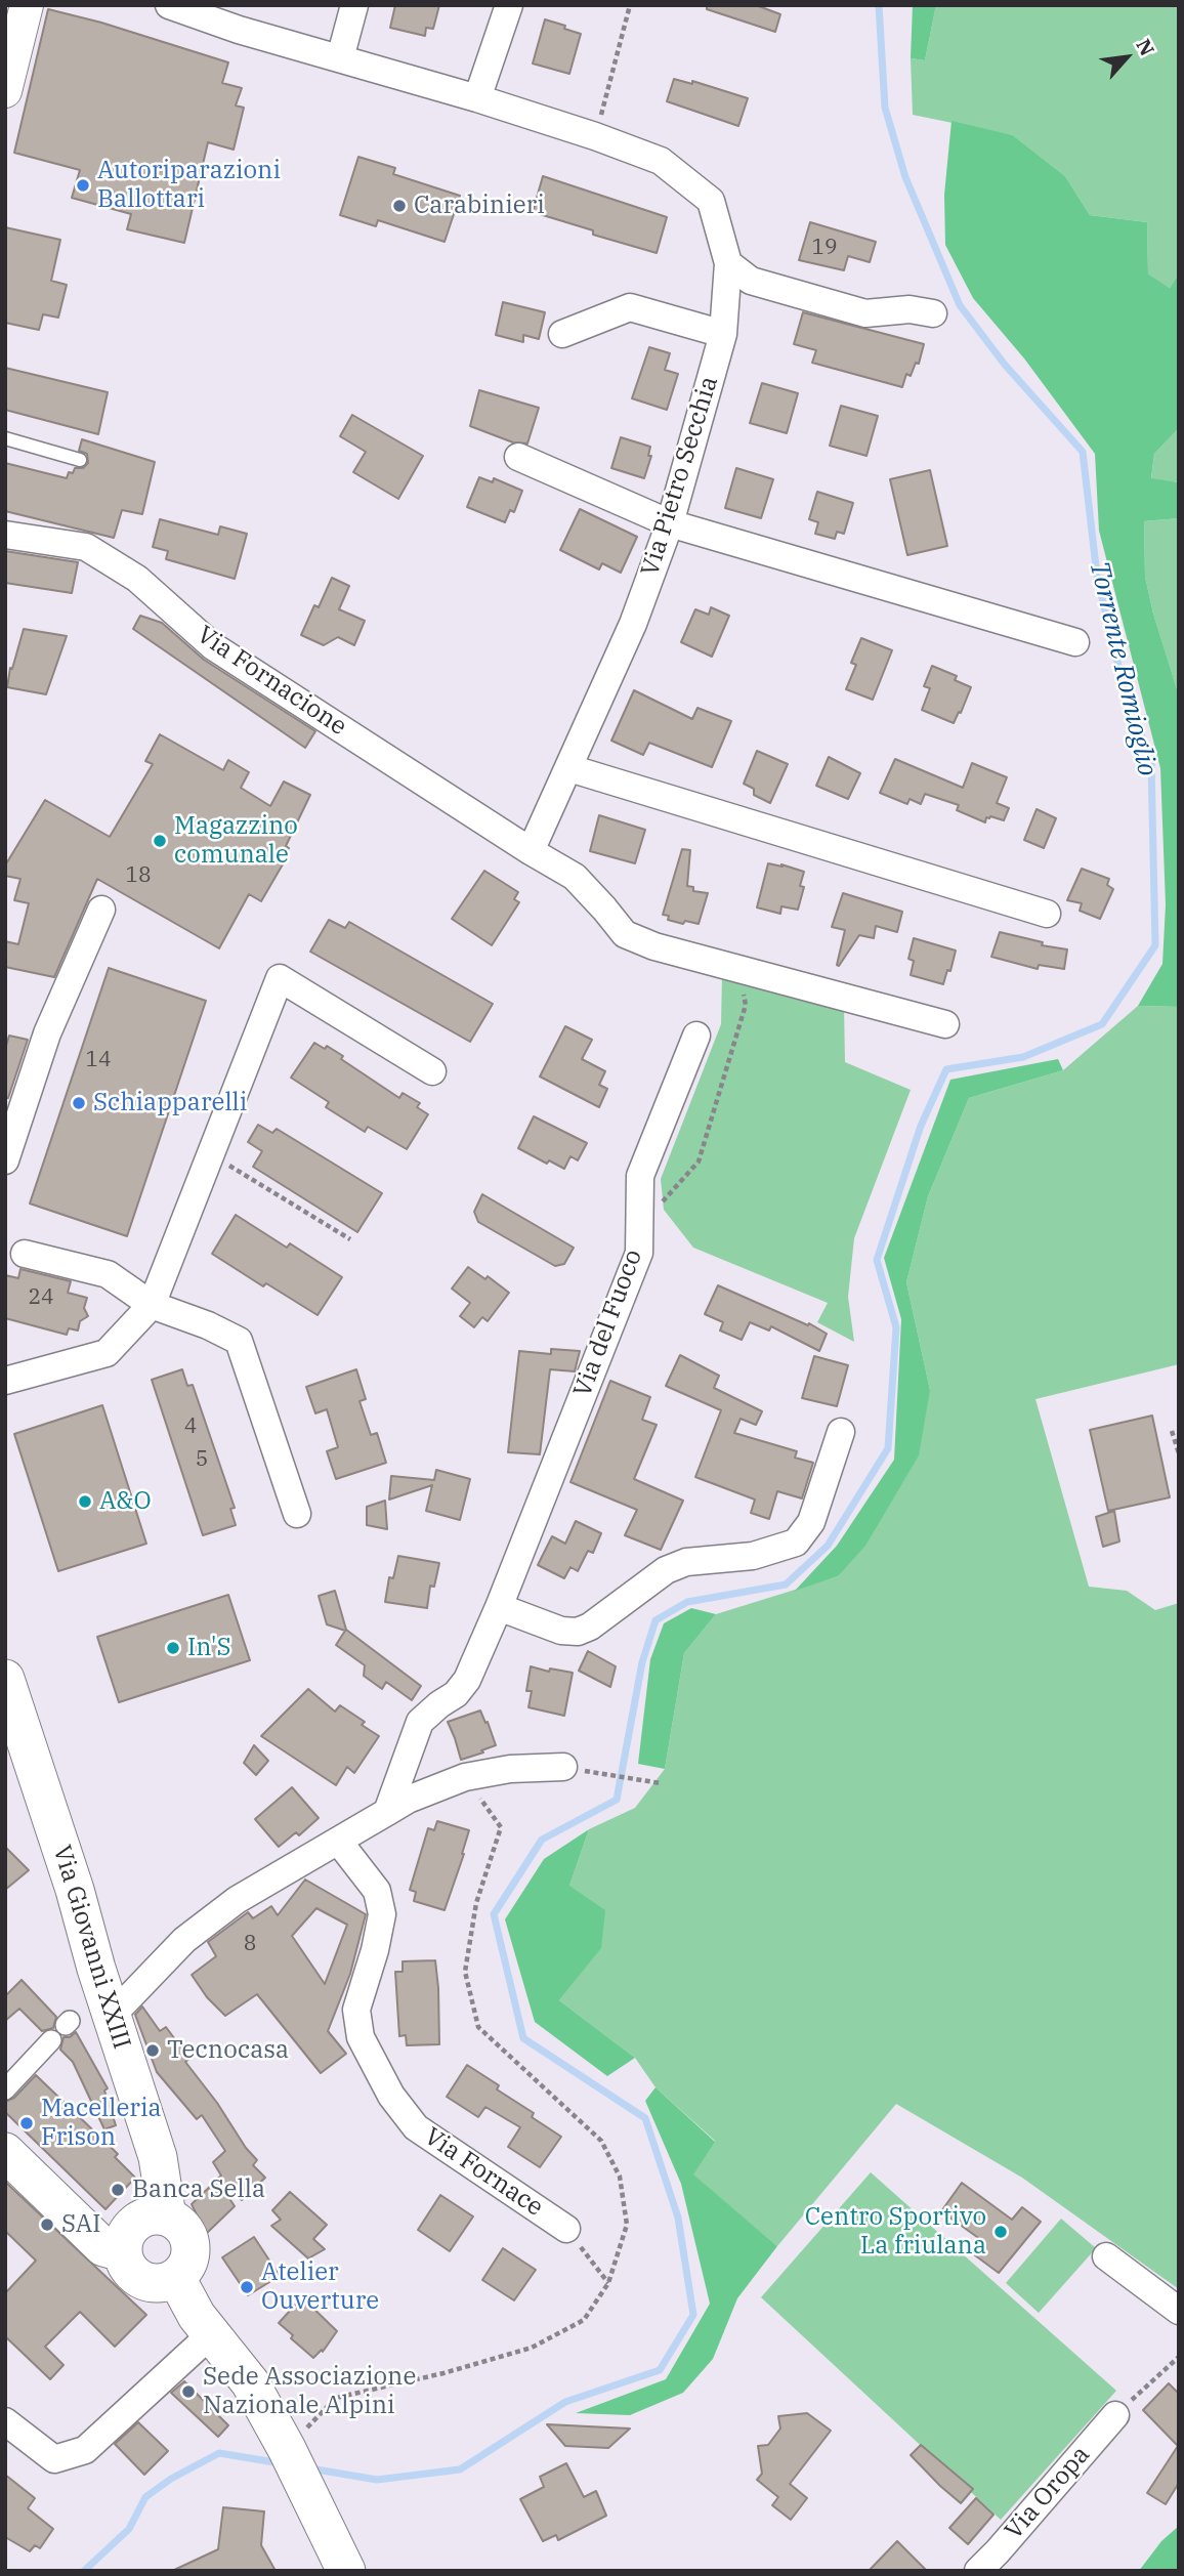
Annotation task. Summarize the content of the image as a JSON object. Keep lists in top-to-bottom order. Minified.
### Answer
{"streets":{"main road":["Via Giovanni XXIII"],"street":["Via Pietro Secchia","Via Fornacione","Via del Fuoco","Via Fornace","Via Oropa"]},"crossings":[["Via Pietro Secchia","Via Fornacione"]],"water":["Torrente Romioglio"],"places":["Autoriparazioni Ballottari","Carabinieri","Magazzino comunale","Schiapparelli","A&O","In'S","Tecnocasa","Macelleria Frison","Banca Sella","SAI","Centro Sportivo La friulana","Atelier Ouverture","Sede Associazione Nazionale Alpini"],"house_numbers":["19","18","14","24","4","5","8"],"north":"top right"}
